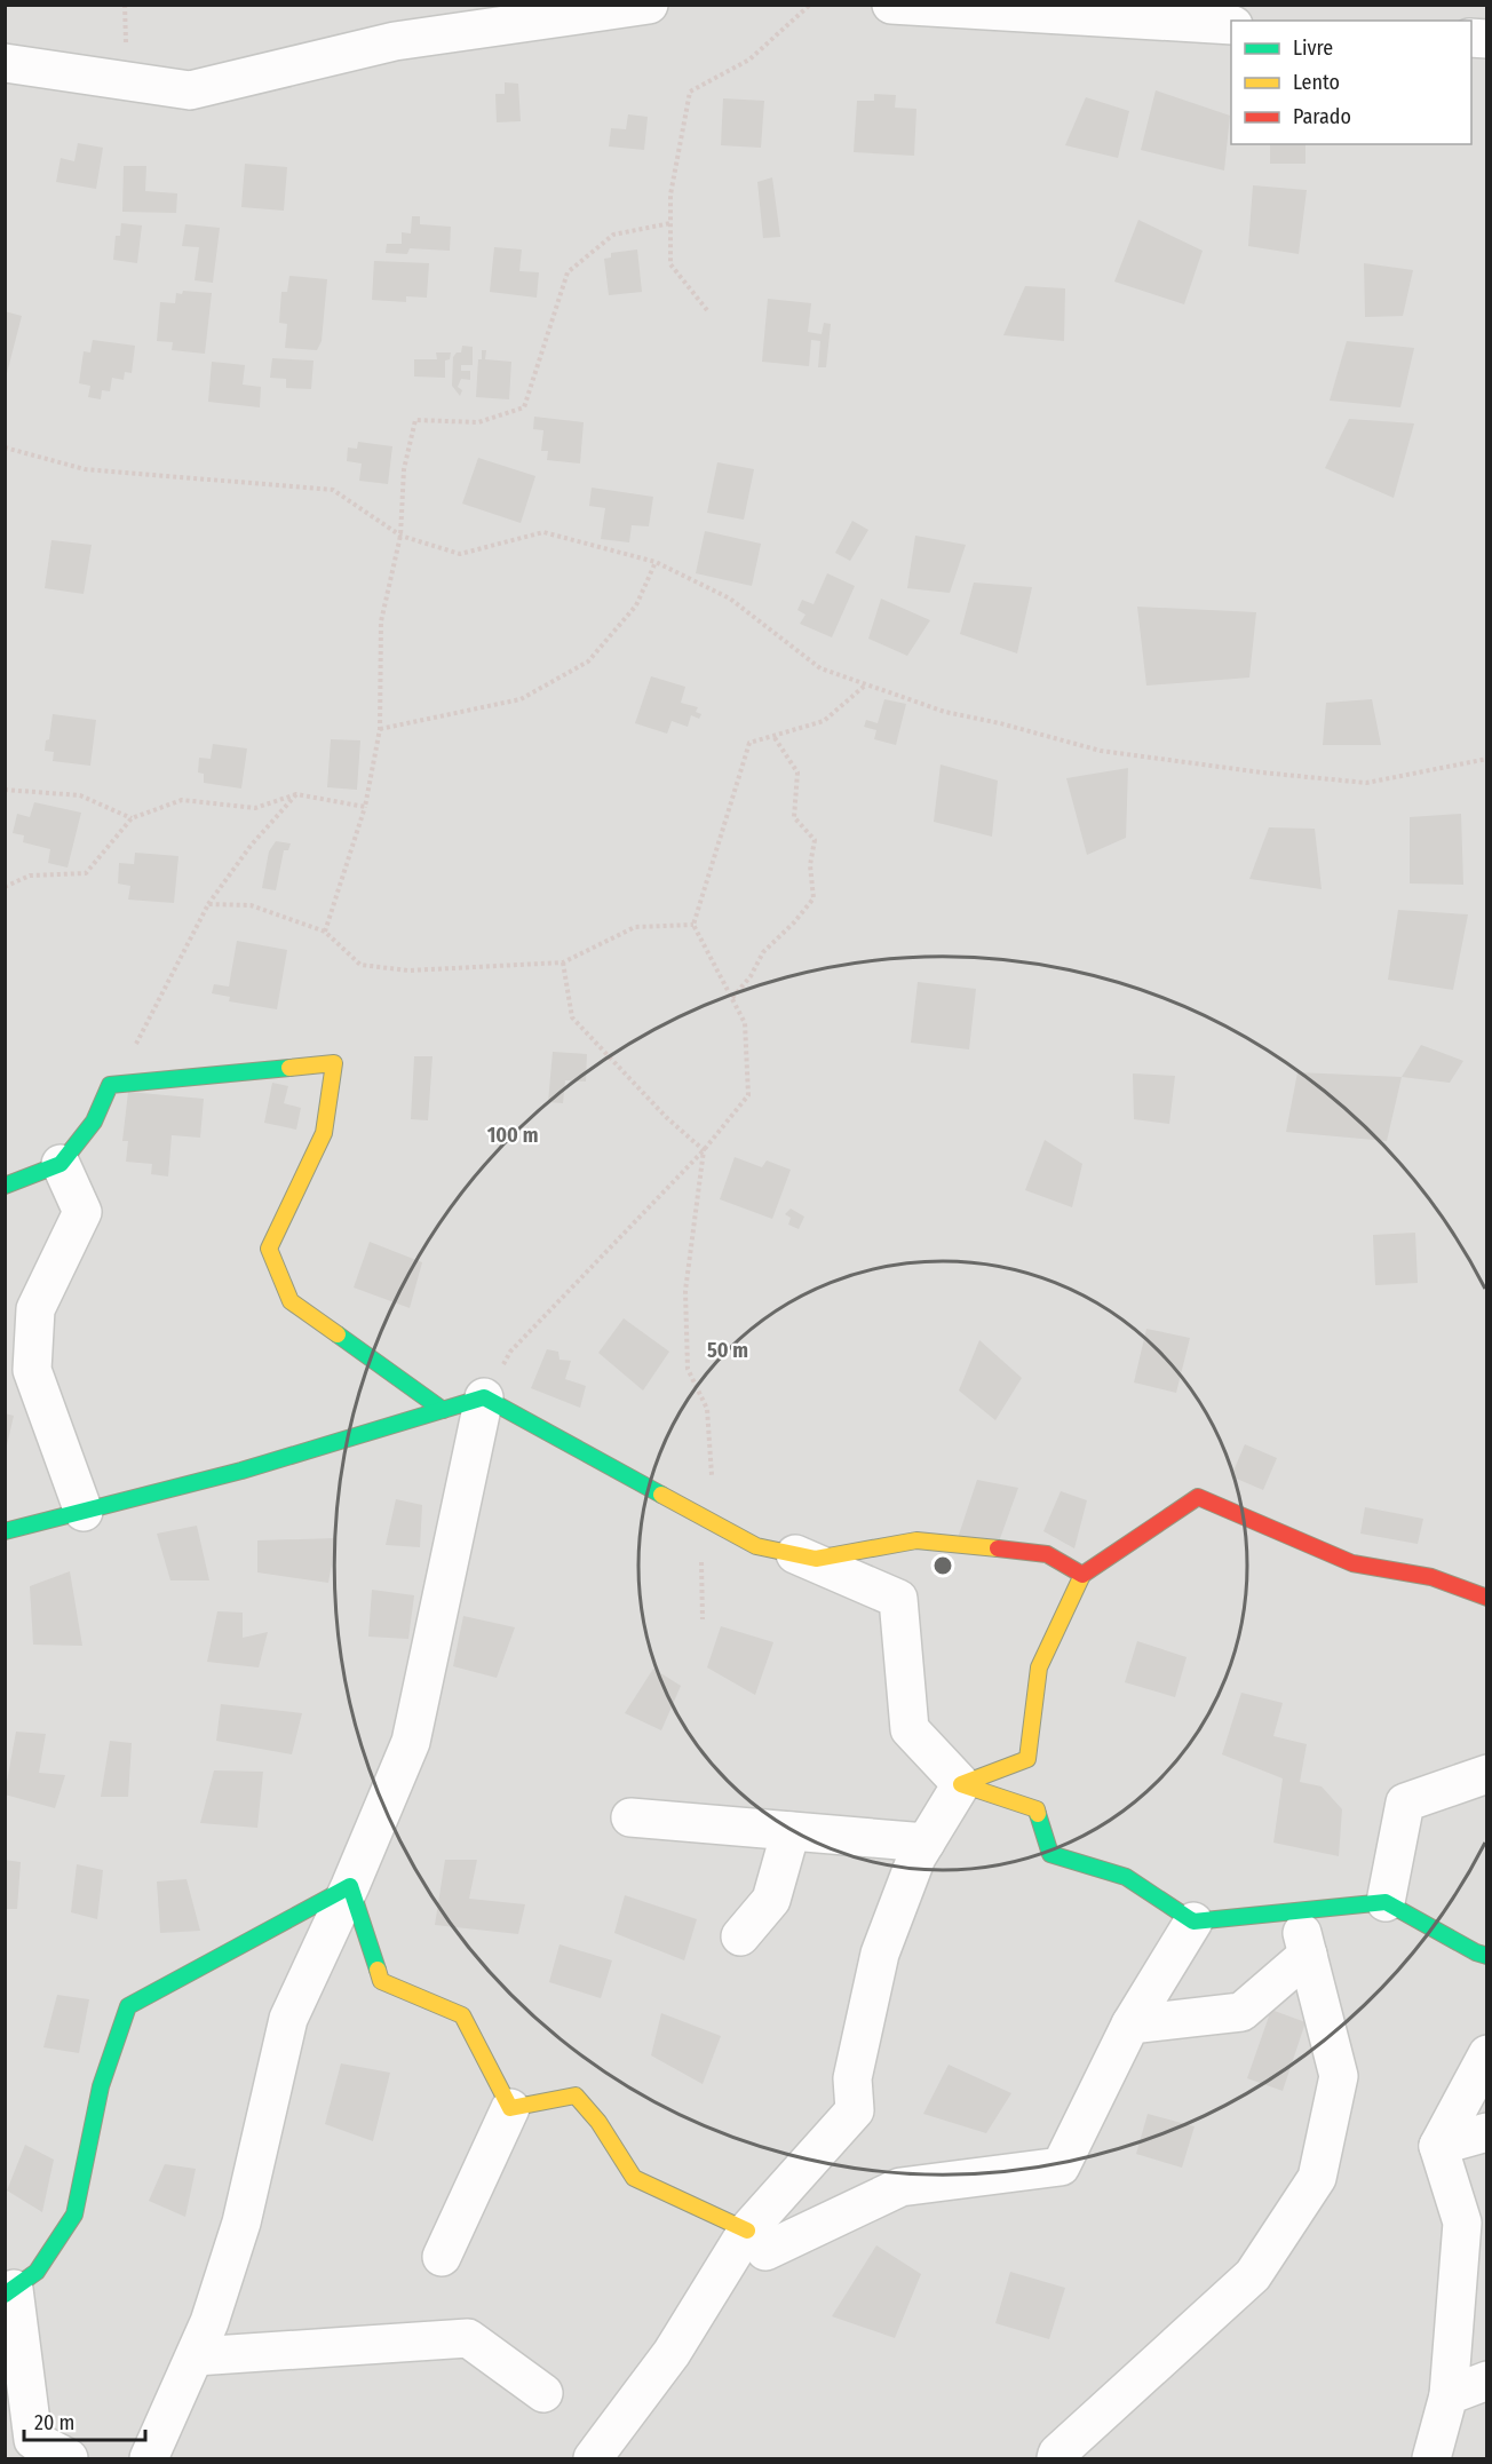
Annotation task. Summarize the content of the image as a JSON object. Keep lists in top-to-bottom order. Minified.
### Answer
{"legend":["Livre","Lento","Parado"],"scale_bar":"20 m","rings":["100 m","50 m"]}
